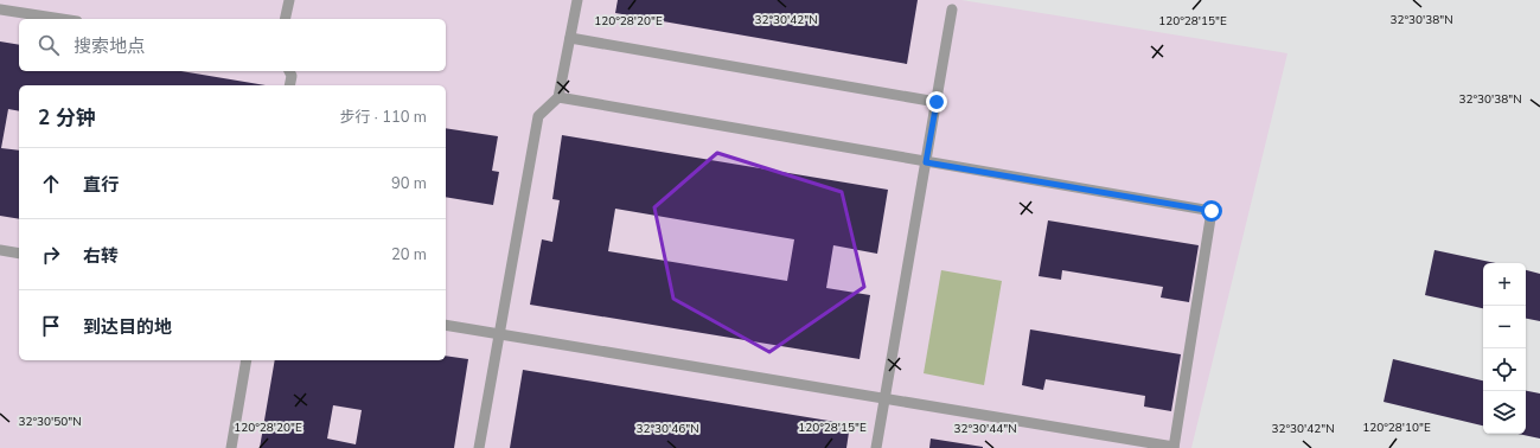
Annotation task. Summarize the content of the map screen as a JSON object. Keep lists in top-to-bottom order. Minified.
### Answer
{"page":{"search":"搜索地点","heading":["2 分钟","步行 · 110 m"],"list":[["直行","90 m"],["右转","20 m"],"到达目的地"],"map_buttons":["+","−"]},"coordinates":["32°30'42\"N","32°30'38\"N","120°28'20\"E","120°28'15\"E","32°30'50\"N","120°28'10\"E","32°30'46\"N","32°30'44\"N"]}
